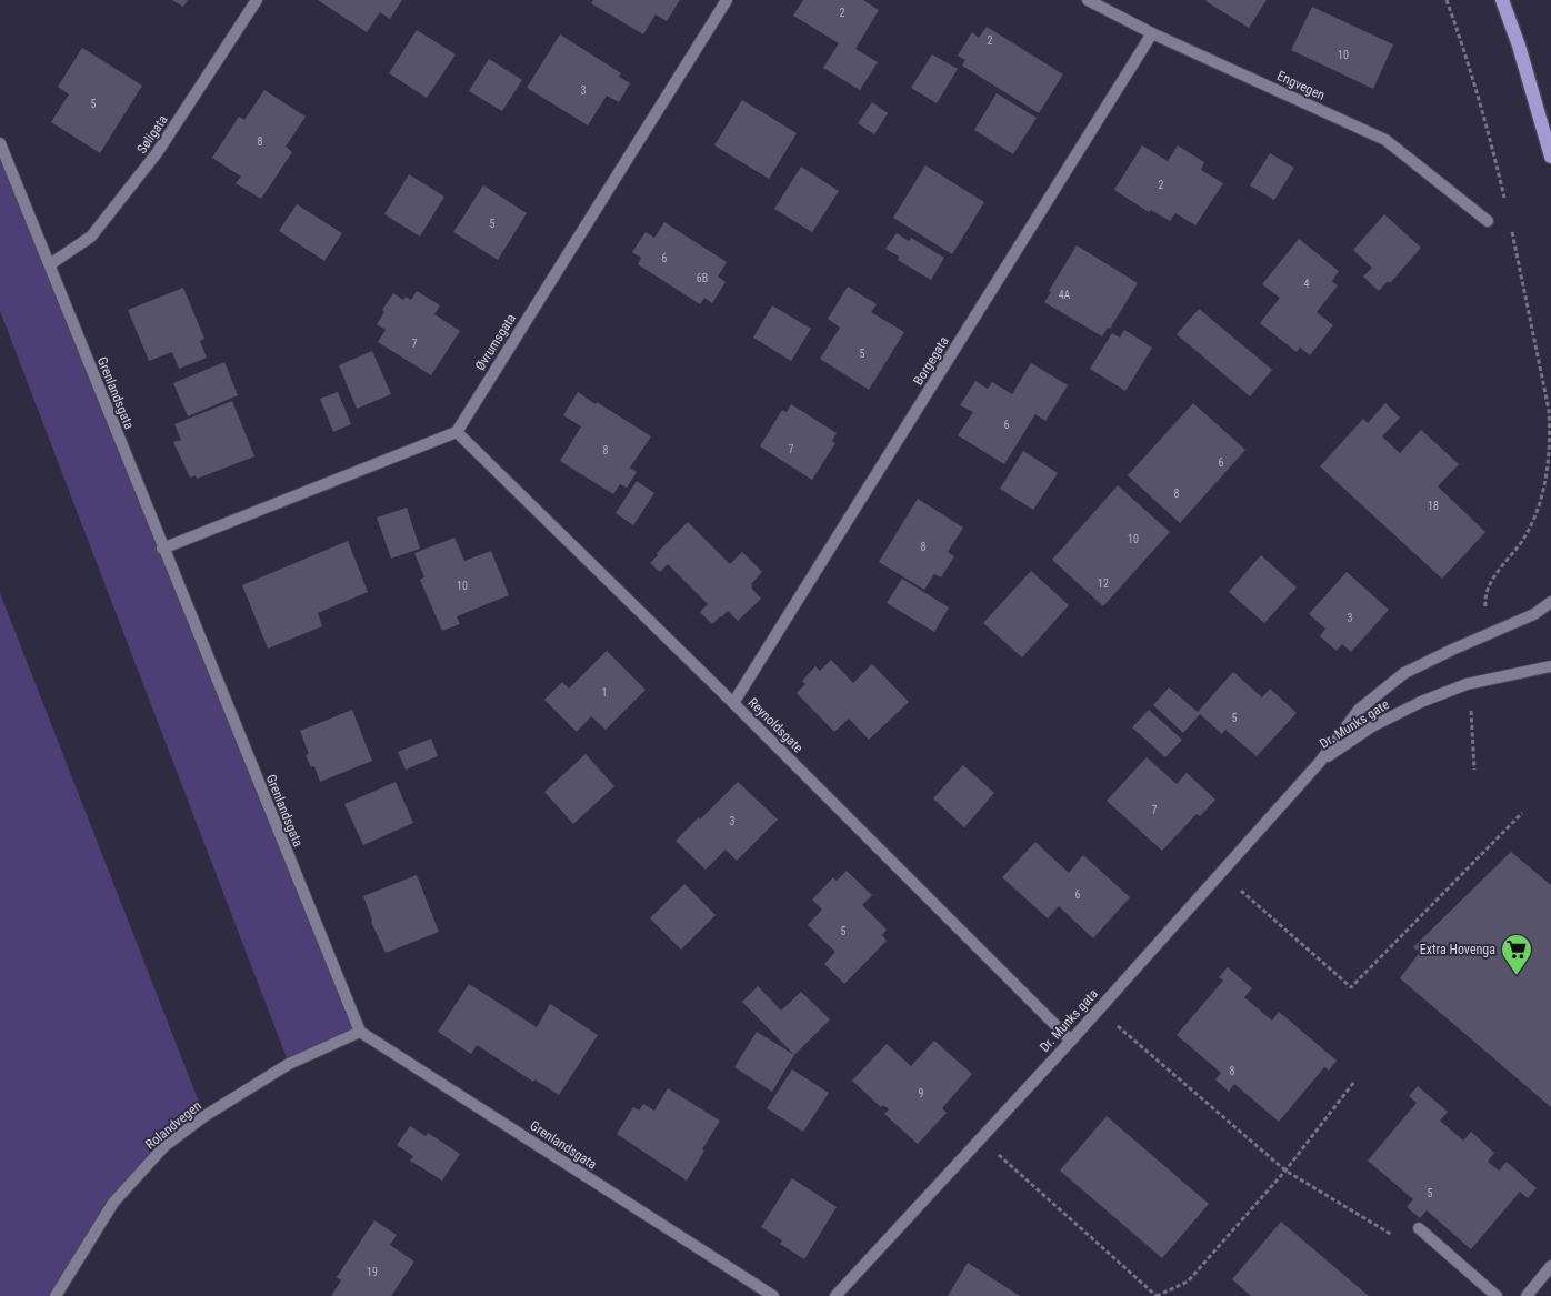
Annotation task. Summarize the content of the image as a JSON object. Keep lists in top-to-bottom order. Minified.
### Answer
{"streets":{"street":["Engvegen","Søligata","Øvrumsgata","Borgegata","Grenlandsgata","Dr. Munks gate","Reynoldsgate","Dr. Munks gata","Rolandvegen"]},"crossings":[["Engvegen","Borgegata"],["Søligata","Grenlandsgata"],["Øvrumsgata","Reynoldsgate"],["Borgegata","Reynoldsgate"],["Grenlandsgata","Rolandvegen"],["Dr. Munks gate","Dr. Munks gata"],["Reynoldsgate","Dr. Munks gata"]],"places":{"supermarket":["Extra Hovenga"]},"house_numbers":["2","2","10","3","5","8","2","5","6","6B","4","4A","7","5","6","7","8","6","8","18","10","8","12","10","3","1","5","7","3","6","5","8","9","5","19"]}
